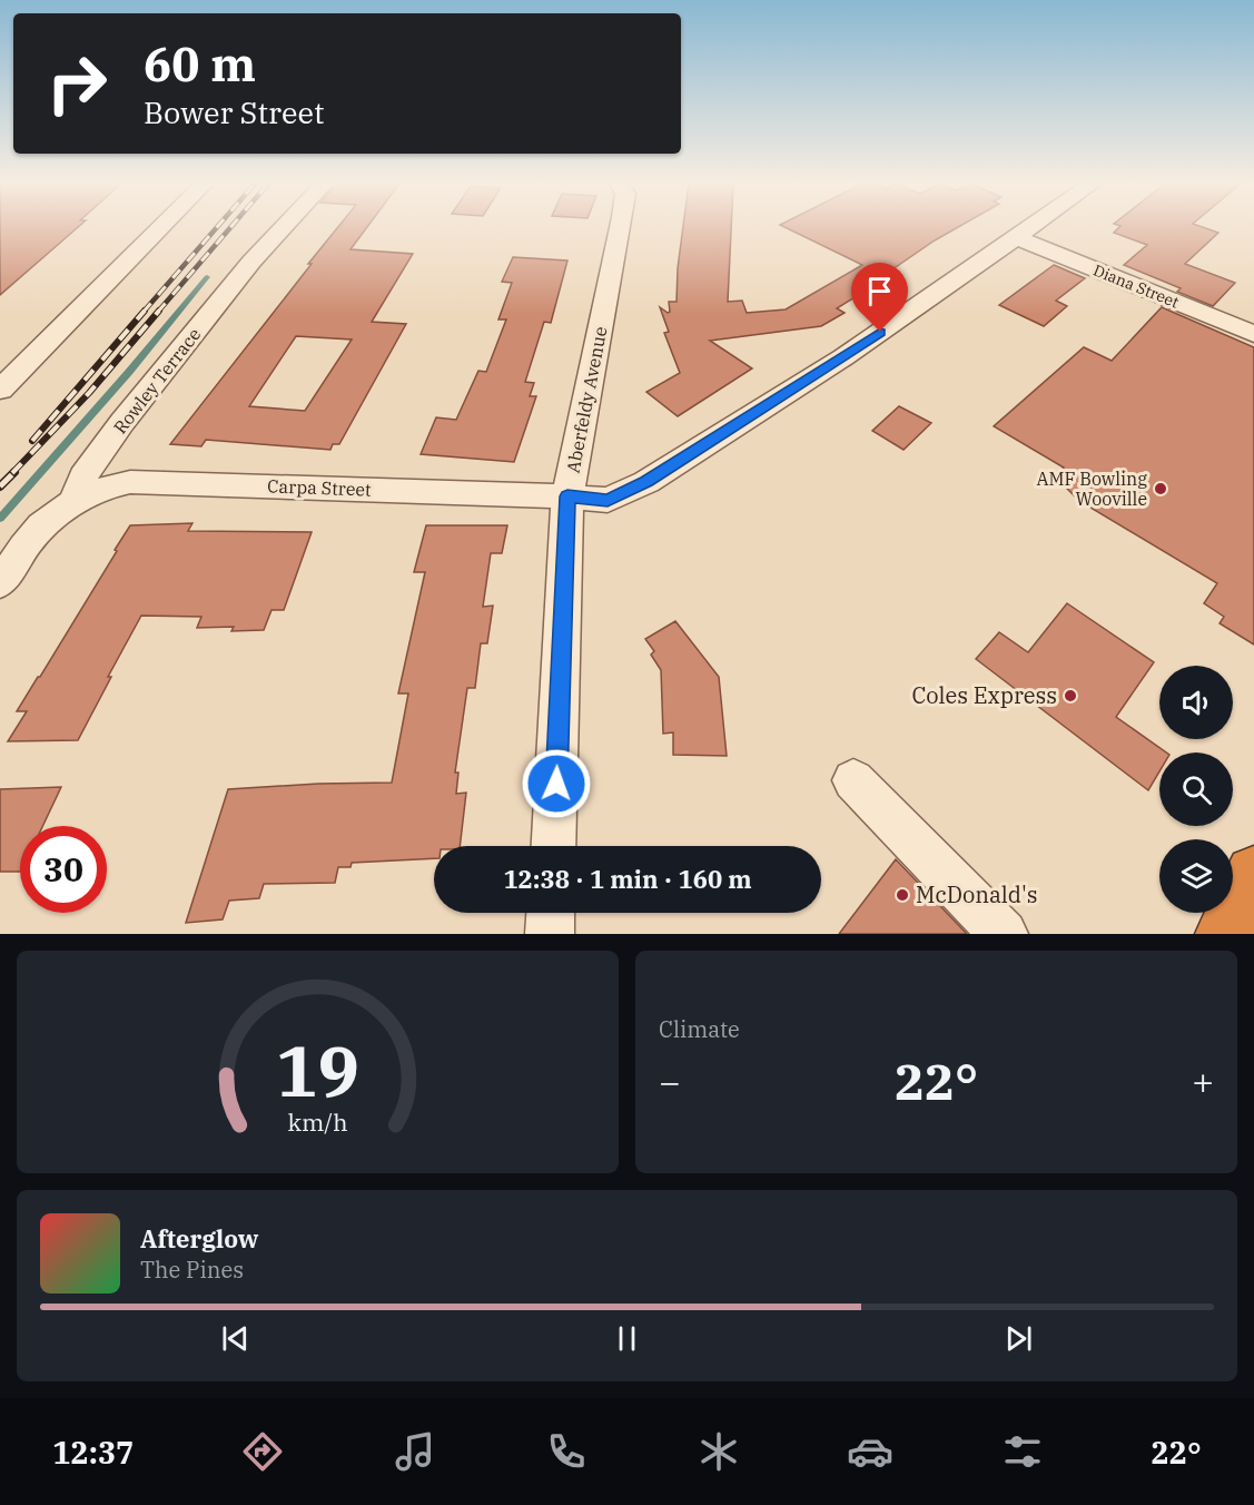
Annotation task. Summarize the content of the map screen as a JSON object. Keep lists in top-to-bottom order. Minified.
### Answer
{"streets":{"street":["Diana Street","Rowley Terrace","Aberfeldy Avenue","Carpa Street"]},"crossings":[["Diana Street","Carpa Street"],["Rowley Terrace","Carpa Street"],["Aberfeldy Avenue","Carpa Street"]],"places":["AMF Bowling Wooville","Coles Express","McDonald's"],"page":{"turn":["60 m","Bower Street"],"limit":"30","trip":"12:38 · 1 min · 160 m","tile":"Climate","heat":["−","22°","+"],"song":["Afterglow","The Pines"],"tabs":["12:37","22°"],"gauge":["19","km/h"]}}
